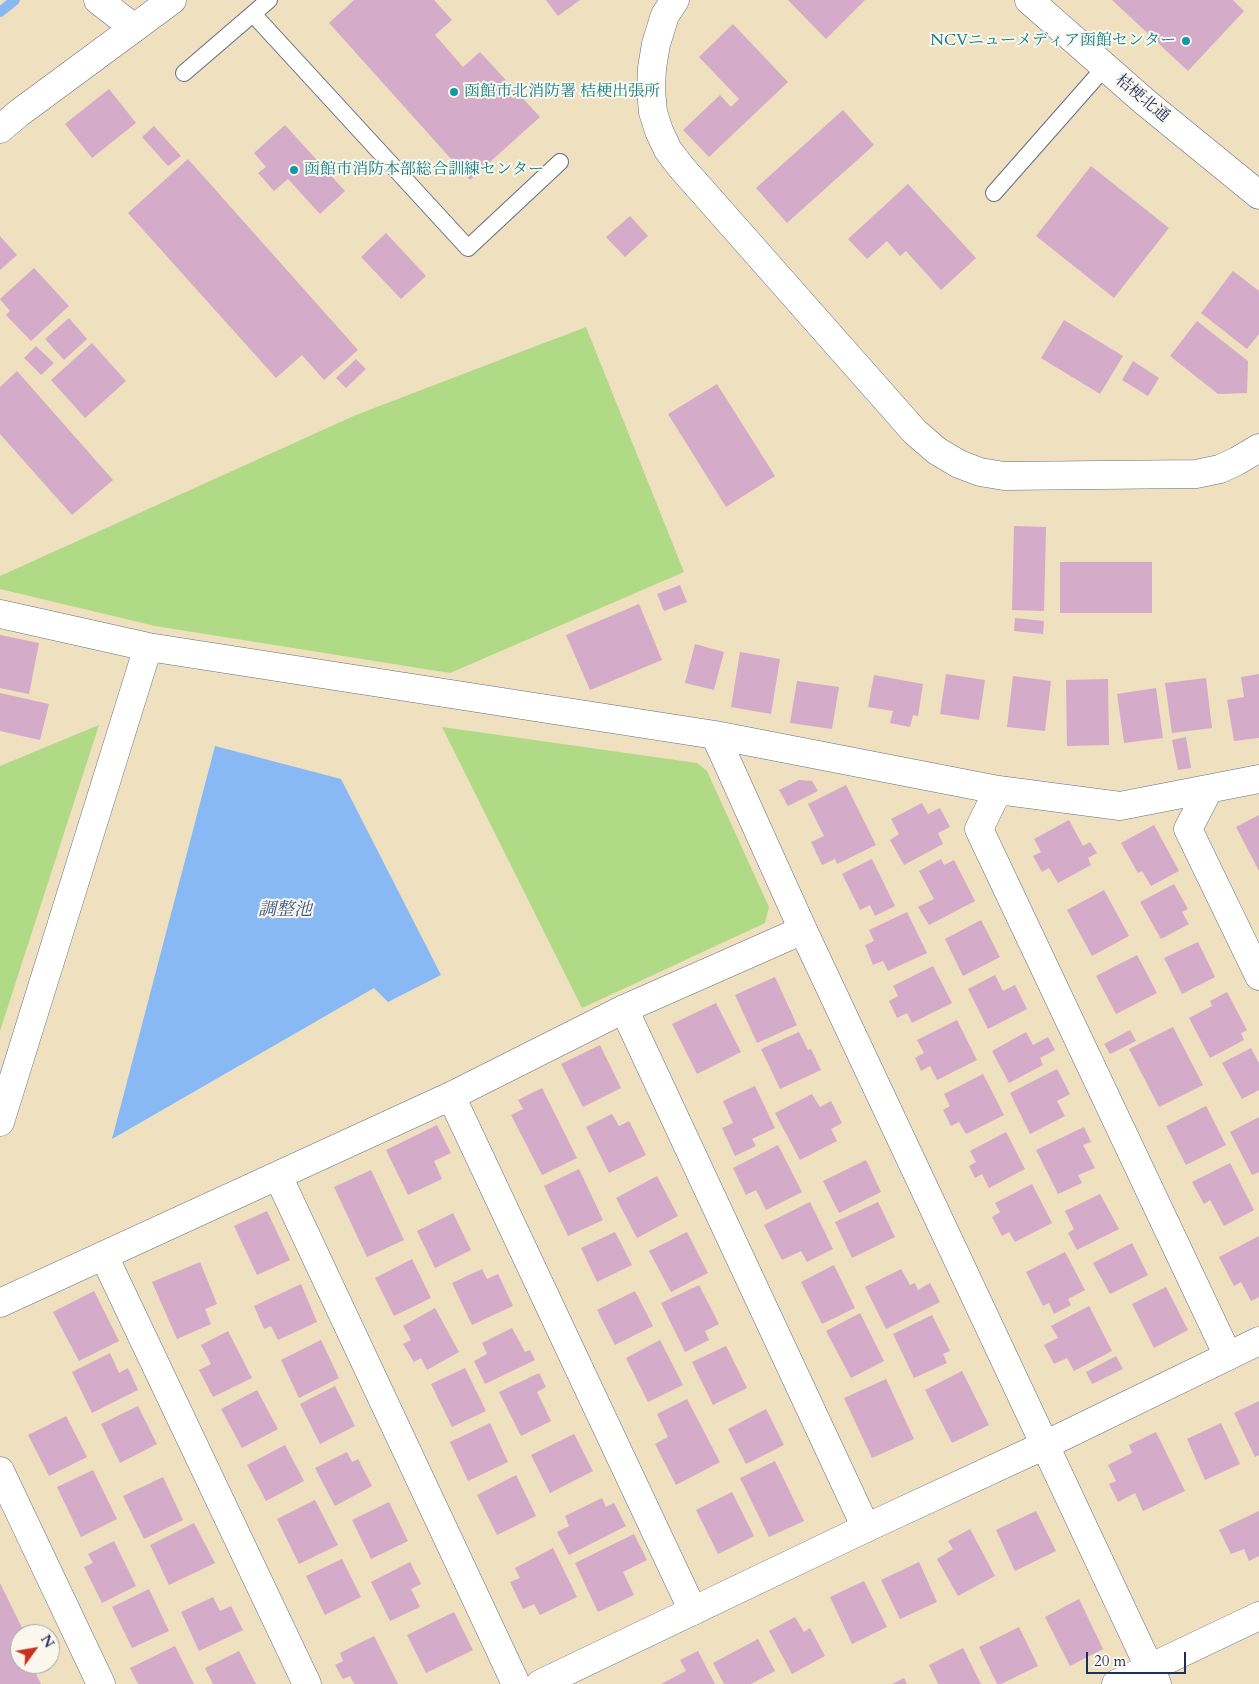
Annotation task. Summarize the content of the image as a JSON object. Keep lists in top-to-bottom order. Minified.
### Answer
{"streets":{"street":["桔梗北通"]},"water":["調整池"],"places":["NCVニューメディア函館センター","函館市北消防署 桔梗出張所","函館市消防本部総合訓練センター"],"scale_bar":"20 m","north":"top right"}
